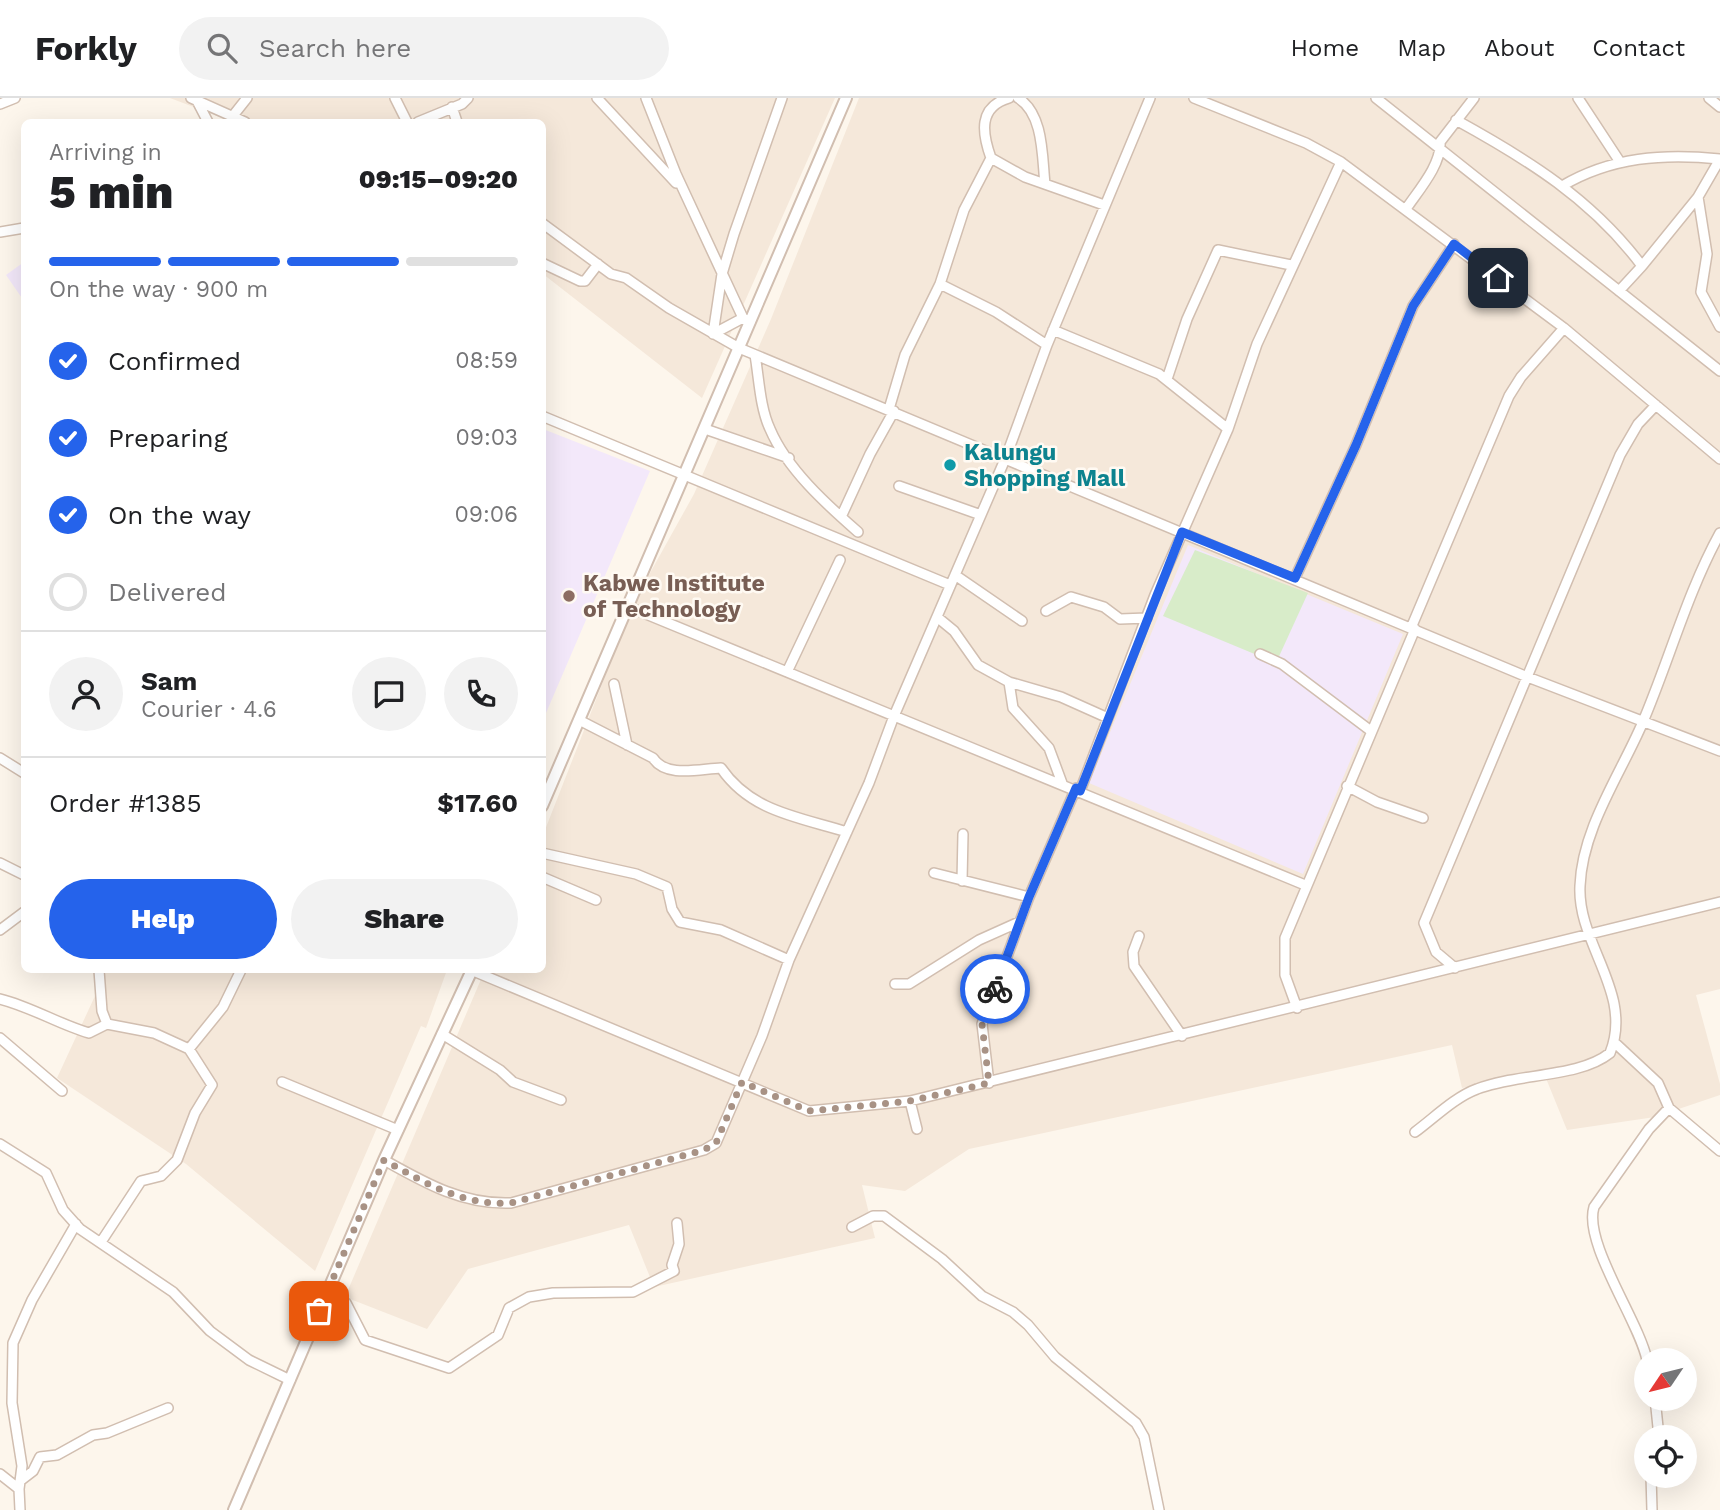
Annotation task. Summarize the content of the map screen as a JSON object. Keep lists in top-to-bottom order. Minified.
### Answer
{"places":["Kalungu Shopping Mall","Kabwe Institute of Technology"],"north":"bottom left","page":{"header":"Forkly","search":"Search here","nav":["Home","Map","About","Contact"],"heading":["5 min","Arriving in","09:15–09:20"],"panel":["Sam","Courier · 4.6","Order #1385","$17.60"],"bar":"On the way · 900 m","list":[["Confirmed","08:59"],["Preparing","09:03"],["On the way","09:06"],"Delivered"],"buttons":["Help","Share"]}}
